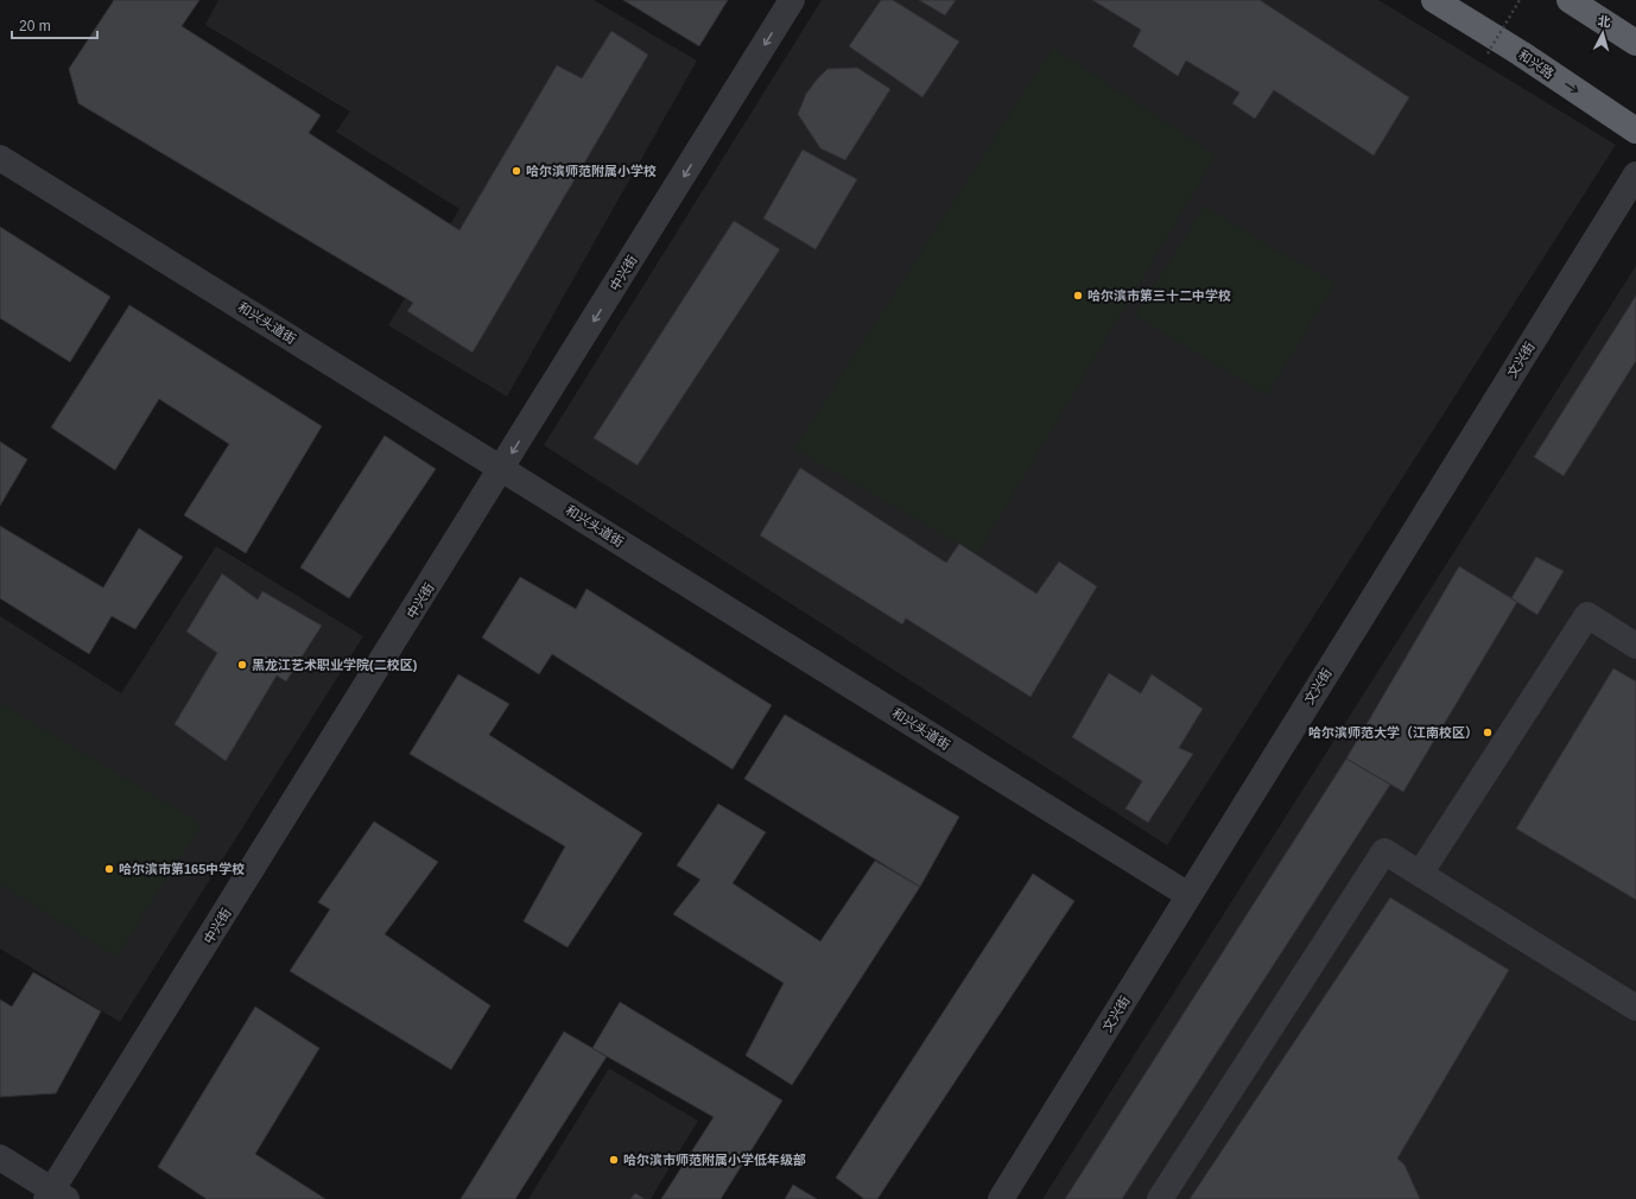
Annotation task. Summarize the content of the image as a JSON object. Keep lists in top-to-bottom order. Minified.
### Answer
{"streets":{"highway":["和兴路"],"street":["中兴街","和兴头道街","文兴街"]},"crossings":[["中兴街","和兴头道街"],["和兴头道街","文兴街"]],"one_way":["中兴街"],"places":["哈尔滨师范附属小学校","哈尔滨市第三十二中学校","黑龙江艺术职业学院(二校区)","哈尔滨师范大学（江南校区）","哈尔滨市第165中学校","哈尔滨市师范附属小学低年级部"],"scale_bar":"20 m","north":"top"}
